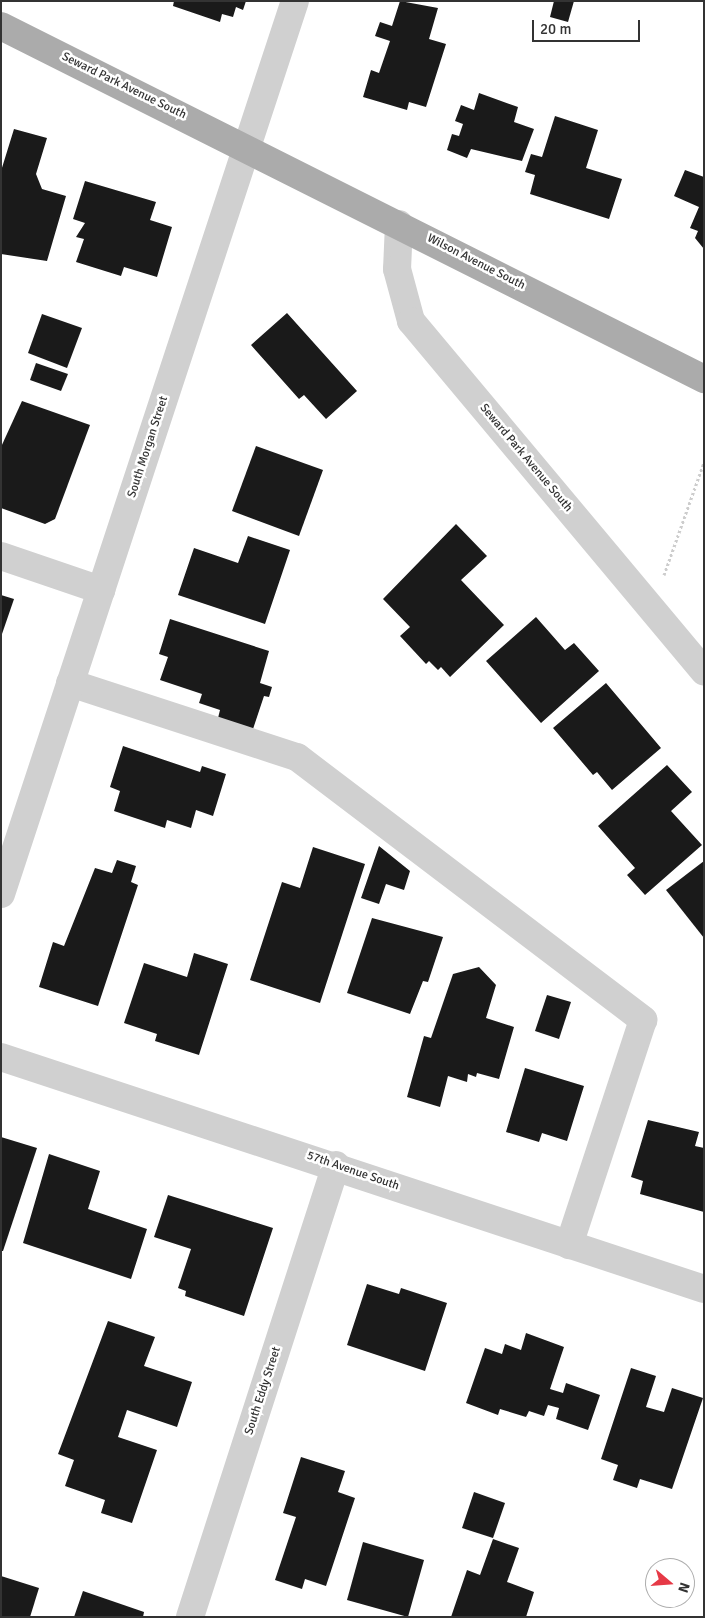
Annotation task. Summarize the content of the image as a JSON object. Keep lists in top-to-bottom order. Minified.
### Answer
{"streets":{"main road":["Seward Park Avenue South","Wilson Avenue South"],"street":["South Morgan Street","57th Avenue South","South Eddy Street"]},"crossings":[["Seward Park Avenue South","Wilson Avenue South"],["Seward Park Avenue South","South Morgan Street"],["Wilson Avenue South","South Morgan Street"],["57th Avenue South","South Eddy Street"]],"scale_bar":"20 m","north":"right"}
